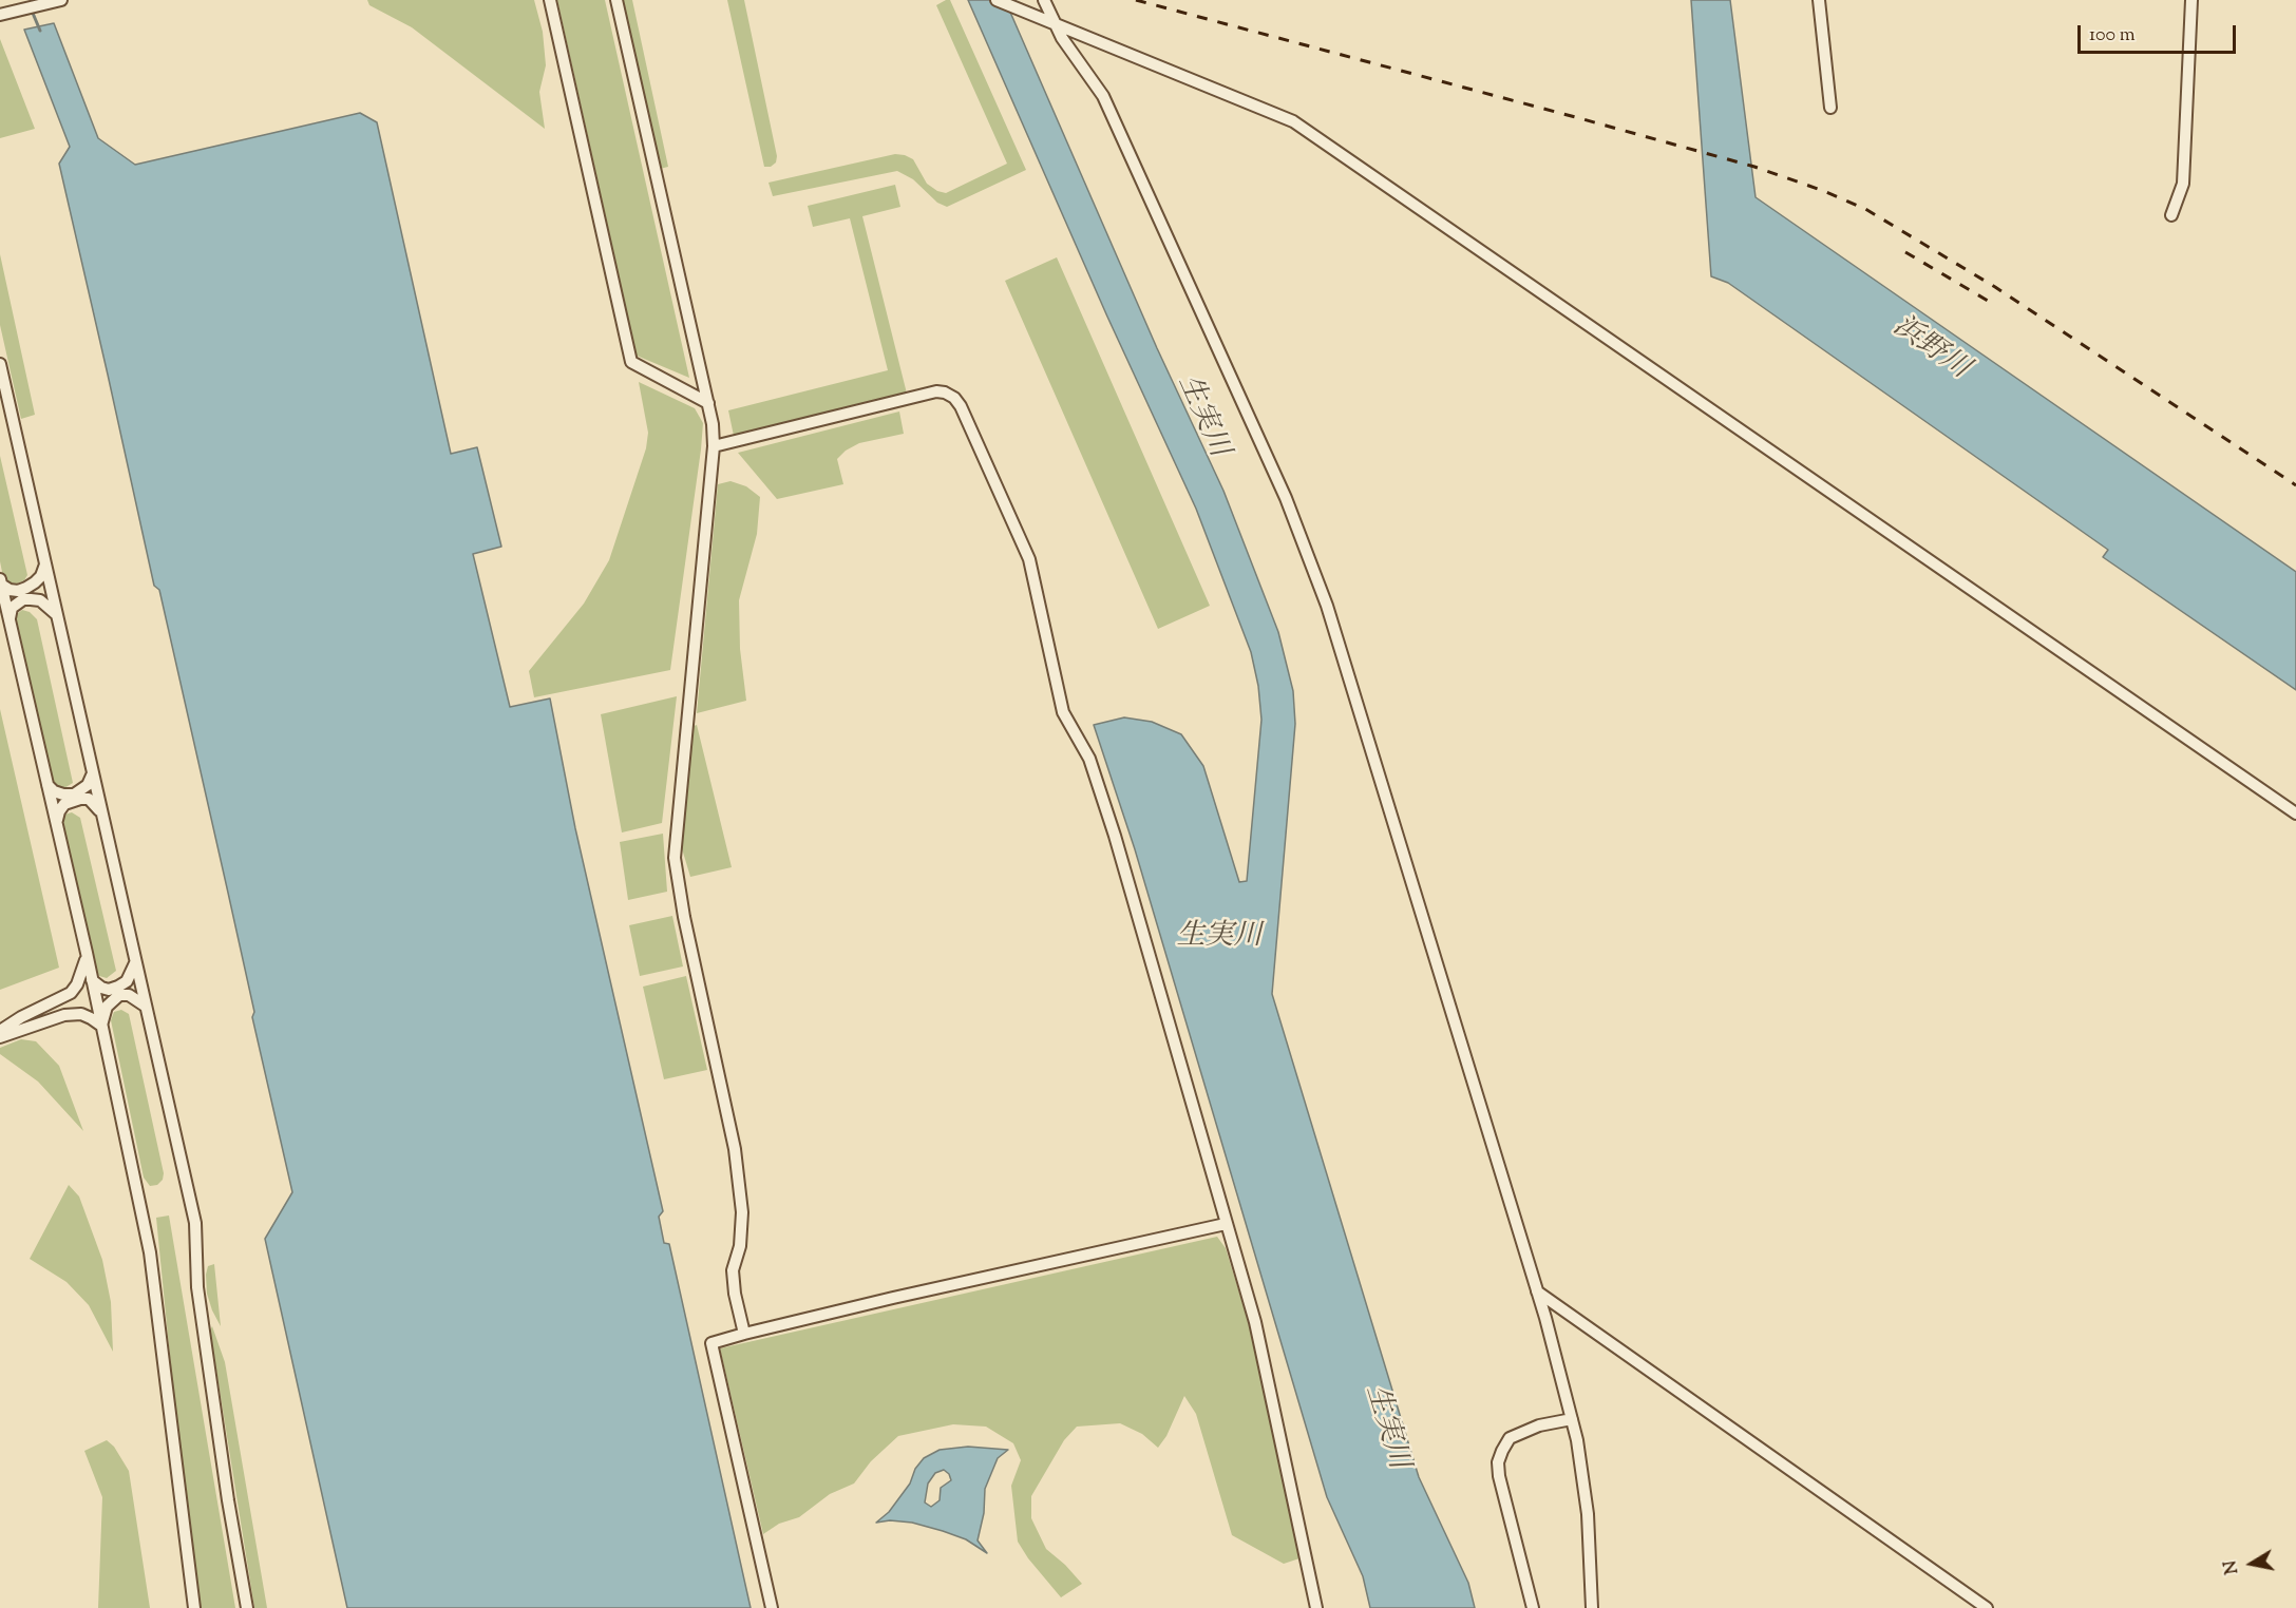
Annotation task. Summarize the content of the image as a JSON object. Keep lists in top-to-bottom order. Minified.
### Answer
{"water":["浜野川","生実川"],"scale_bar":"100 m","north":"left"}
